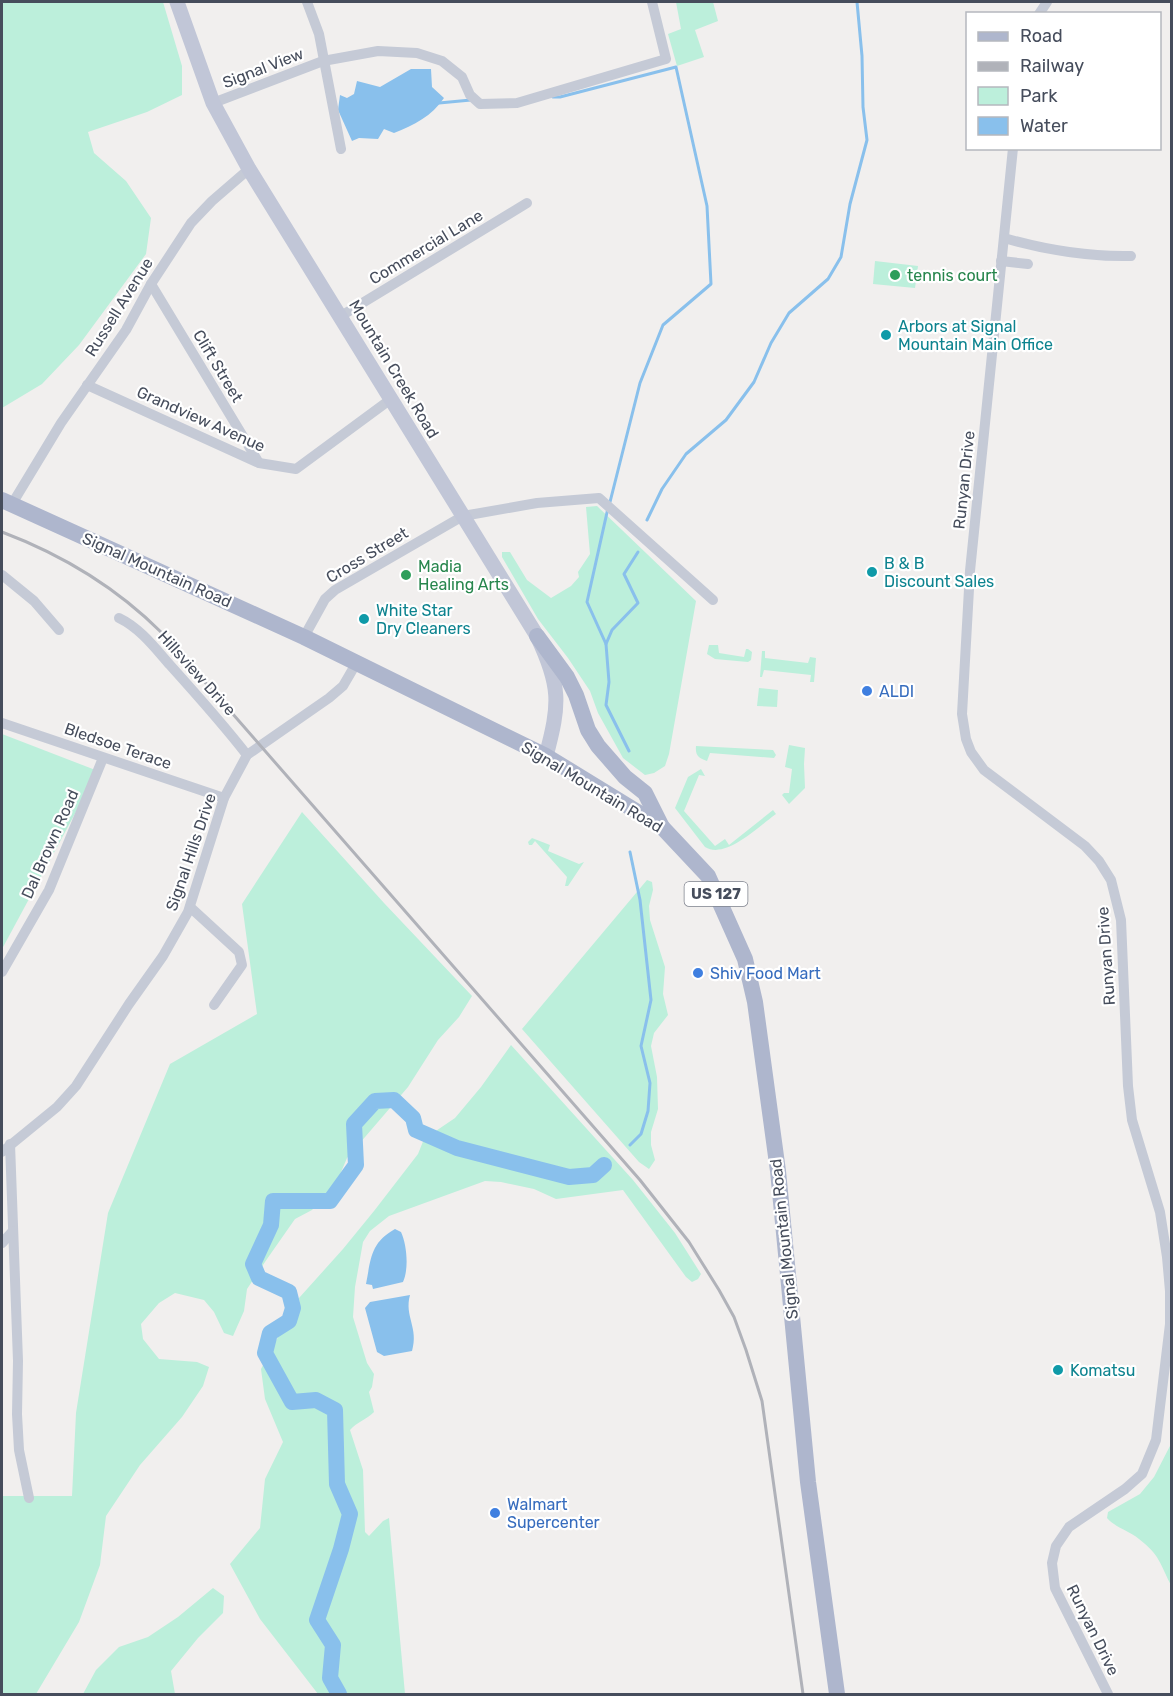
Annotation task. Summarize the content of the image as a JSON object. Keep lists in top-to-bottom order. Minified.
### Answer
{"streets":{"main road":["Mountain Creek Road","Signal Mountain Road","US 127"],"street":["Signal View","Commercial Lane","Russell Avenue","Clift Street","Grandview Avenue","Runyan Drive","Cross Street","Hillsview Drive","Bledsoe Terace","Dal Brown Road","Signal Hills Drive"]},"crossings":[["Signal View","Mountain Creek Road"],["Commercial Lane","Mountain Creek Road"],["Russell Avenue","Clift Street"],["Russell Avenue","Mountain Creek Road"],["Russell Avenue","Grandview Avenue"],["Russell Avenue","Signal Mountain Road"],["Clift Street","Grandview Avenue"],["Mountain Creek Road","Grandview Avenue"],["Mountain Creek Road","Cross Street"],["Mountain Creek Road","Signal Mountain Road"],["Cross Street","Signal Mountain Road"],["Signal Mountain Road","Signal Hills Drive"],["Hillsview Drive","Signal Hills Drive"],["Bledsoe Terace","Dal Brown Road"],["Bledsoe Terace","Signal Hills Drive"]],"places":["tennis court","Arbors at Signal Mountain Main Office","B & B Discount Sales","Madia Healing Arts","White Star Dry Cleaners","ALDI","Shiv Food Mart","Komatsu","Walmart Supercenter"],"legend":["Road","Railway","Park","Water"]}
